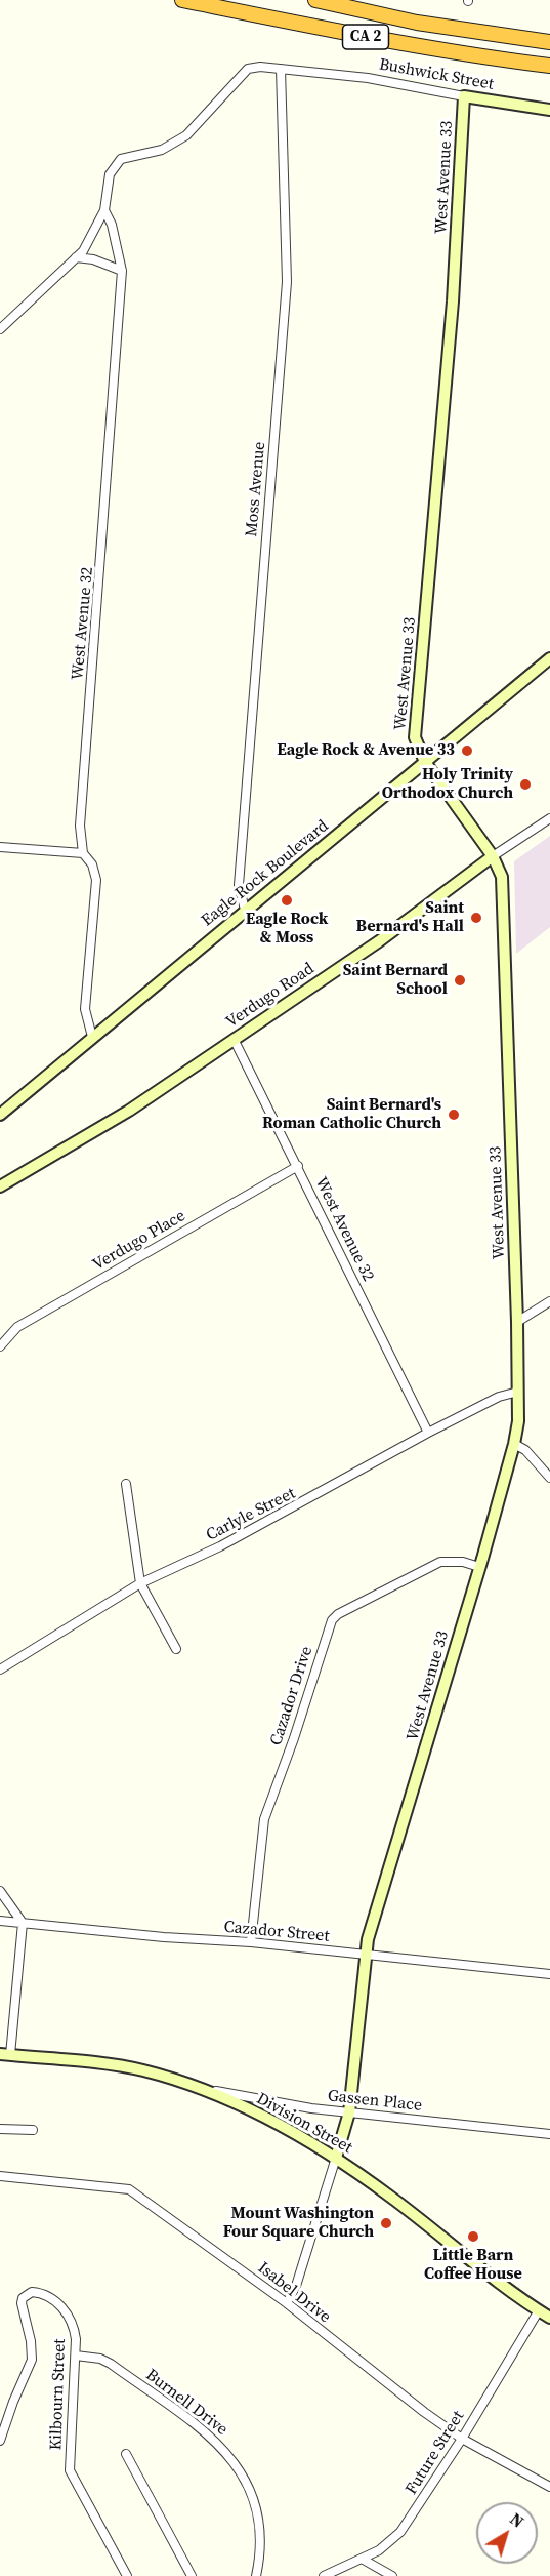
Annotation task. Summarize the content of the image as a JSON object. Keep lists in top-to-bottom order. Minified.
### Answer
{"streets":{"highway":["CA 2"],"street":["Bushwick Street","West Avenue 33","Moss Avenue","West Avenue 32","Eagle Rock Boulevard","Verdugo Road","Verdugo Place","Carlyle Street","Cazador Drive","Cazador Street","Gassen Place","Division Street","Isabel Drive","Kilbourn Street","Burnell Drive","Future Street"]},"crossings":[["Bushwick Street","West Avenue 33"],["Bushwick Street","Moss Avenue"],["Bushwick Street","West Avenue 32"],["West Avenue 33","Eagle Rock Boulevard"],["West Avenue 33","Verdugo Road"],["West Avenue 33","Carlyle Street"],["West Avenue 33","Cazador Drive"],["West Avenue 33","Cazador Street"],["West Avenue 33","Gassen Place"],["West Avenue 33","Division Street"],["West Avenue 33","Isabel Drive"],["Moss Avenue","Eagle Rock Boulevard"],["West Avenue 32","Eagle Rock Boulevard"],["West Avenue 32","Verdugo Road"],["West Avenue 32","Verdugo Place"],["West Avenue 32","Carlyle Street"],["Cazador Drive","Cazador Street"],["Gassen Place","Division Street"],["Division Street","Future Street"],["Isabel Drive","Future Street"],["Kilbourn Street","Burnell Drive"]],"places":["Eagle Rock & Avenue 33","Holy Trinity Orthodox Church","Eagle Rock & Moss","Saint Bernard's Hall","Saint Bernard School","Saint Bernard's Roman Catholic Church","Mount Washington Four Square Church","Little Barn Coffee House"],"north":"top right"}
